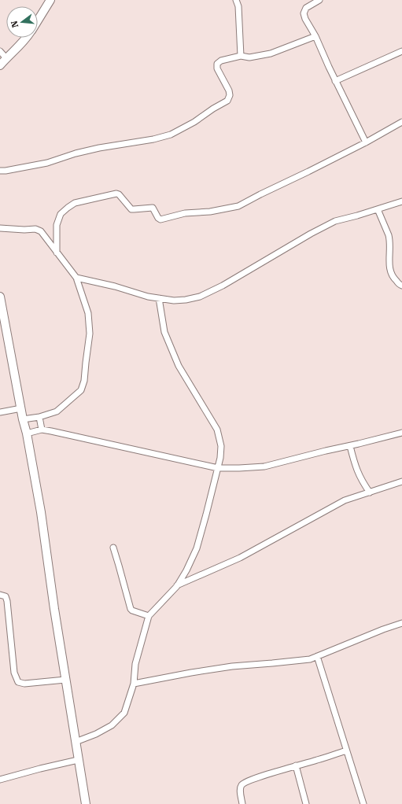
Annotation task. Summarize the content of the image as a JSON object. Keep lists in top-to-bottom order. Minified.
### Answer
{"north":"left"}
